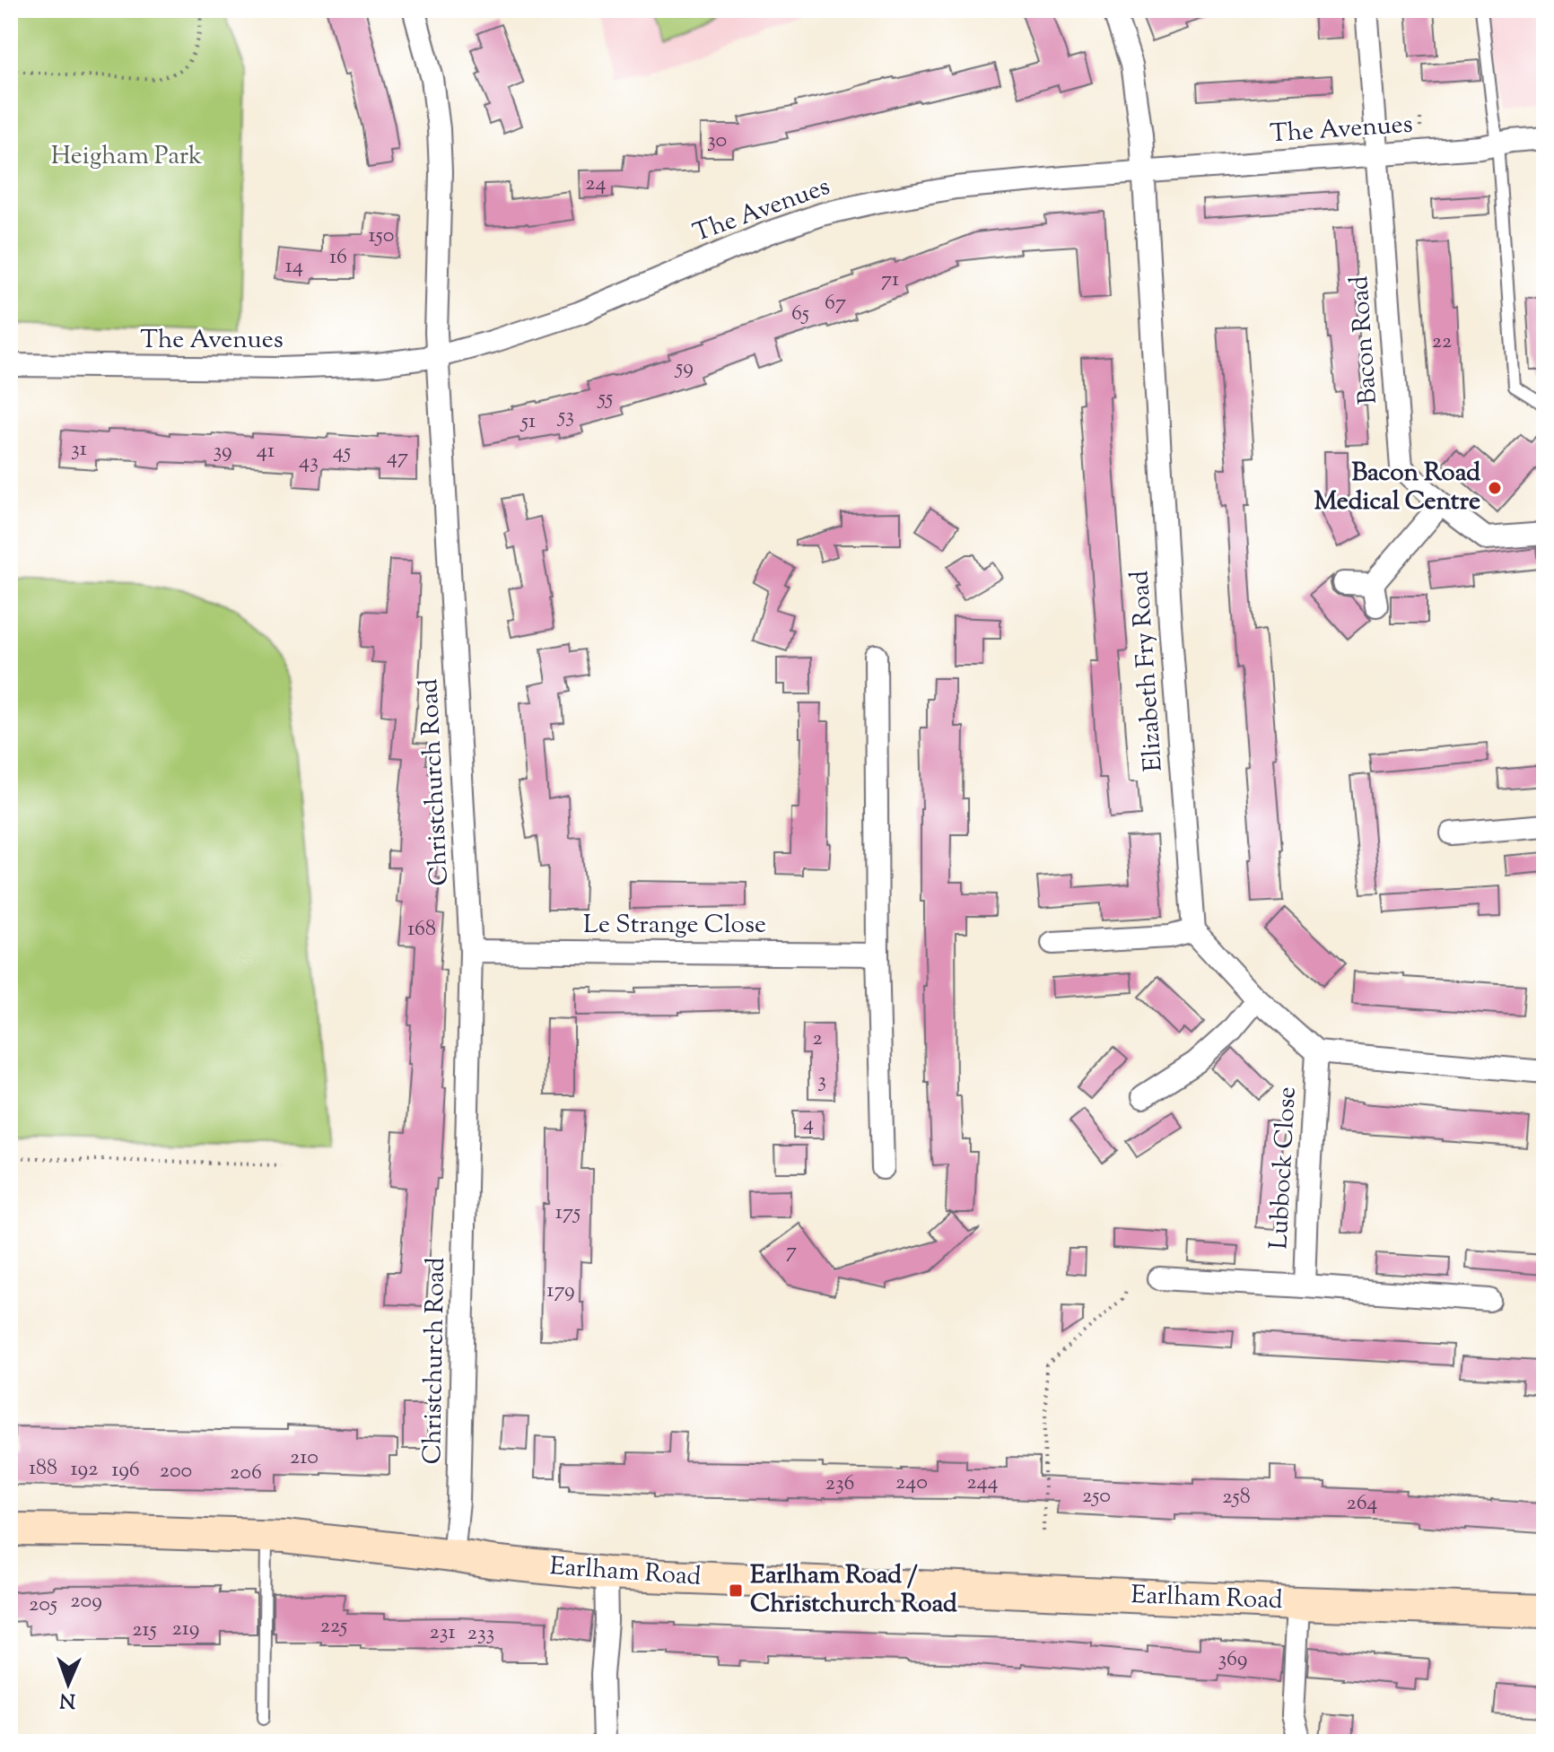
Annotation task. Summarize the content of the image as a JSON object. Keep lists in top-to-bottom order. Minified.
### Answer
{"streets":{"main road":["Earlham Road"],"street":["The Avenues","Bacon Road","Elizabeth Fry Road","Christchurch Road","Le Strange Close","Lubbock Close"]},"crossings":[["The Avenues","Bacon Road"],["The Avenues","Elizabeth Fry Road"],["The Avenues","Christchurch Road"],["Christchurch Road","Le Strange Close"],["Christchurch Road","Earlham Road"]],"parks":["Heigham Park"],"places":{"other":["Bacon Road Medical Centre"],"transit":["Earlham Road / Christchurch Road"]},"house_numbers":["30","24","150","16","14","71","67","65","22","59","55","53","51","31","39","41","45","47","43","168","2","3","4","175","7","179","210","188","192","196","200","206","240","244","236","250","258","264","209","205","225","219","215","231","233","369"],"north":"bottom"}
